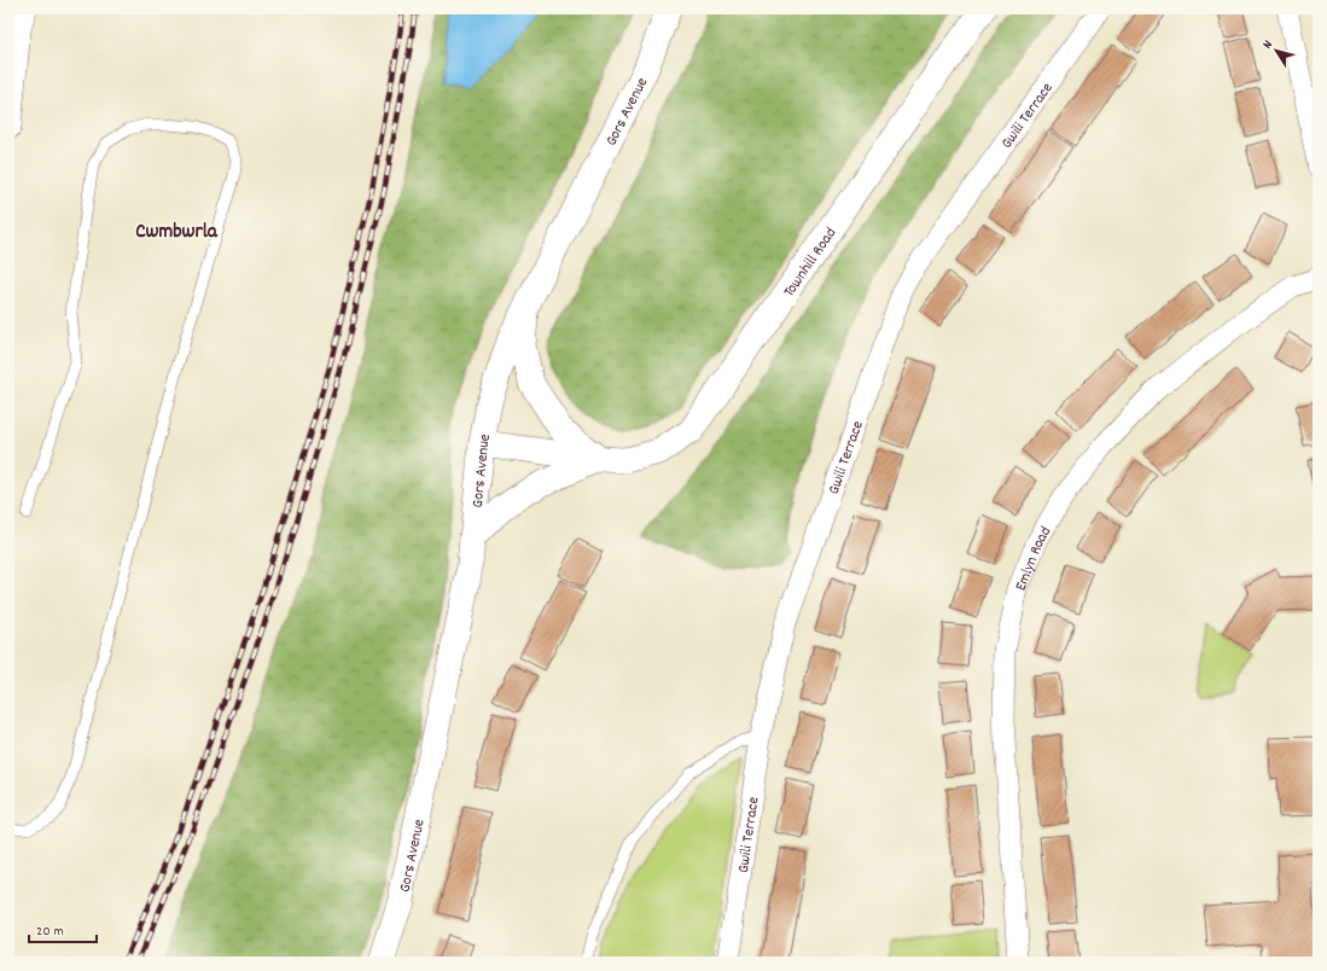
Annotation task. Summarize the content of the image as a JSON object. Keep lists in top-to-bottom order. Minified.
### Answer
{"streets":{"street":["Gors Avenue","Gwili Terrace","Townhill Road","Emlyn Road"]},"crossings":[["Gors Avenue","Townhill Road"]],"districts":["Cwmbwrla"],"scale_bar":"20 m","north":"top left"}
